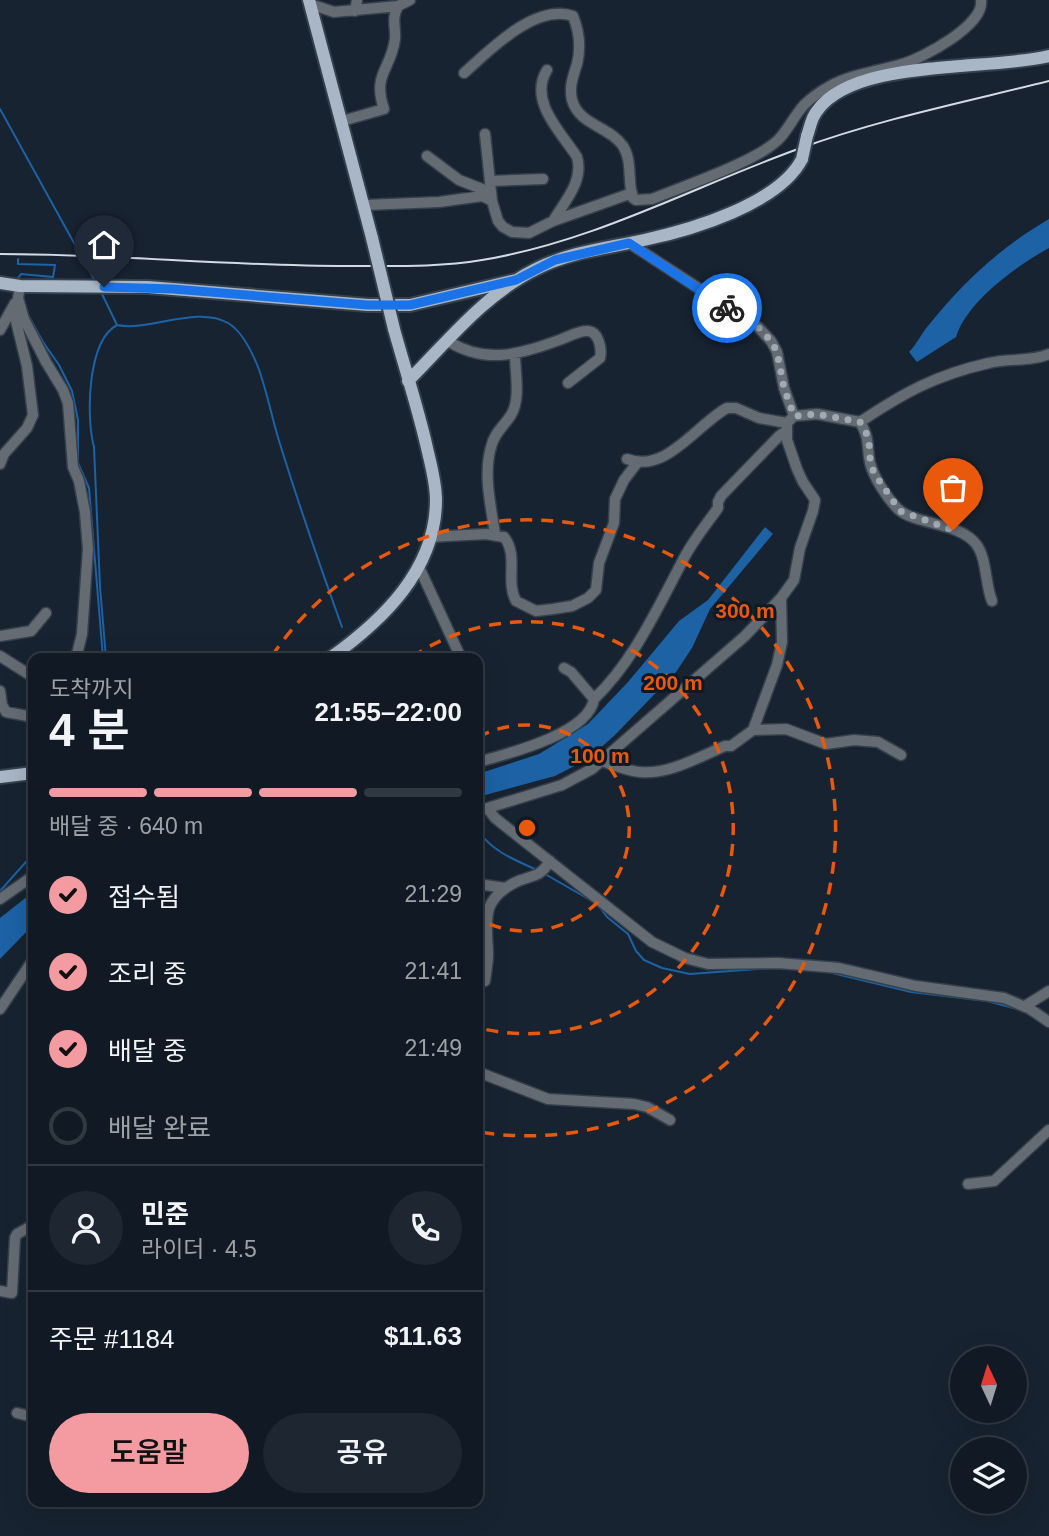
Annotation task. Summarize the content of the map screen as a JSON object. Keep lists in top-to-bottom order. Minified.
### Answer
{"north":"top","page":{"heading":["4 분","도착까지","21:55–22:00"],"panel":["민준","라이더 · 4.5","주문 #1184","$11.63"],"bar":"배달 중 · 640 m","list":[["접수됨","21:29"],["조리 중","21:41"],["배달 중","21:49"],"배달 완료"],"buttons":["도움말","공유"]},"rings":["300 m","200 m","100 m"]}
